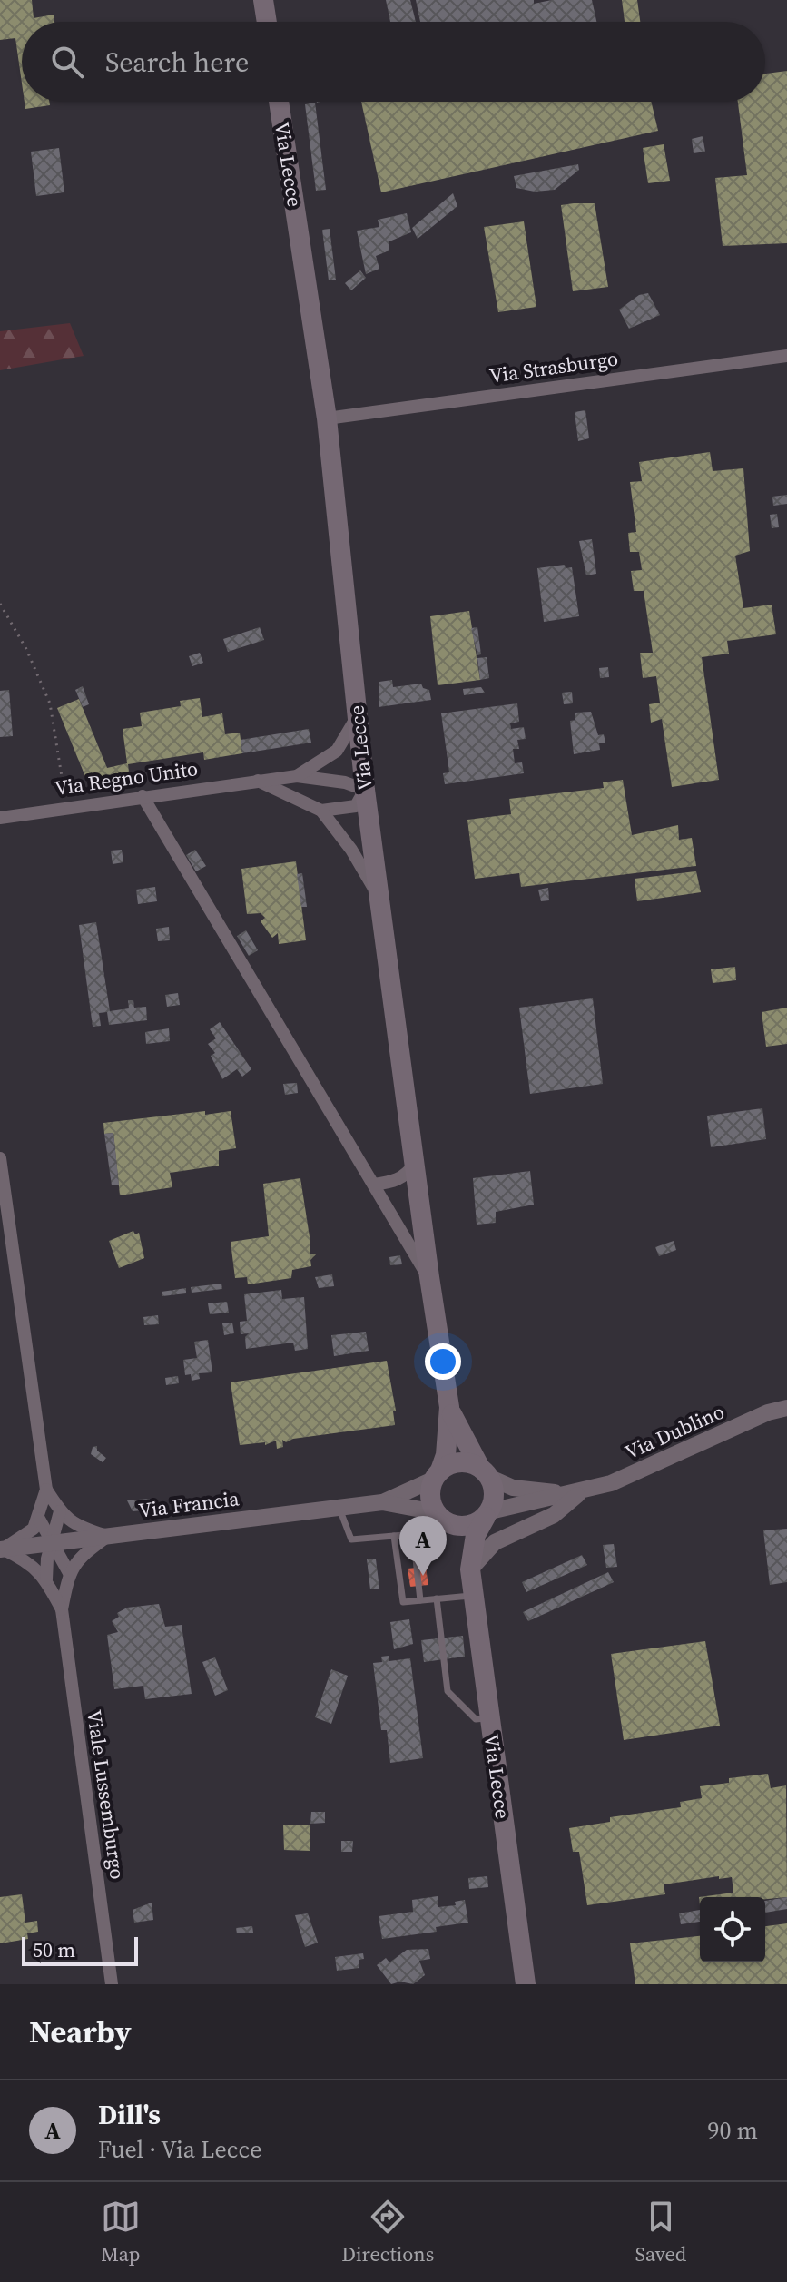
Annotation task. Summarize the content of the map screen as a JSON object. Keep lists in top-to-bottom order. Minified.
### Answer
{"streets":{"main road":["Via Lecce"],"street":["Via Strasburgo","Via Regno Unito","Via Dublino","Via Francia","Viale Lussemburgo"]},"crossings":[["Via Lecce","Via Strasburgo"],["Via Lecce","Via Dublino"]],"scale_bar":"50 m","page":{"search":"Search here","pins":"A","scale":"50 m","heading":"Nearby","list":[{"mark":"A","name":"Dill's","note":"Fuel · Via Lecce","value":"90 m"}],"nav":["Map","Directions","Saved"]}}
